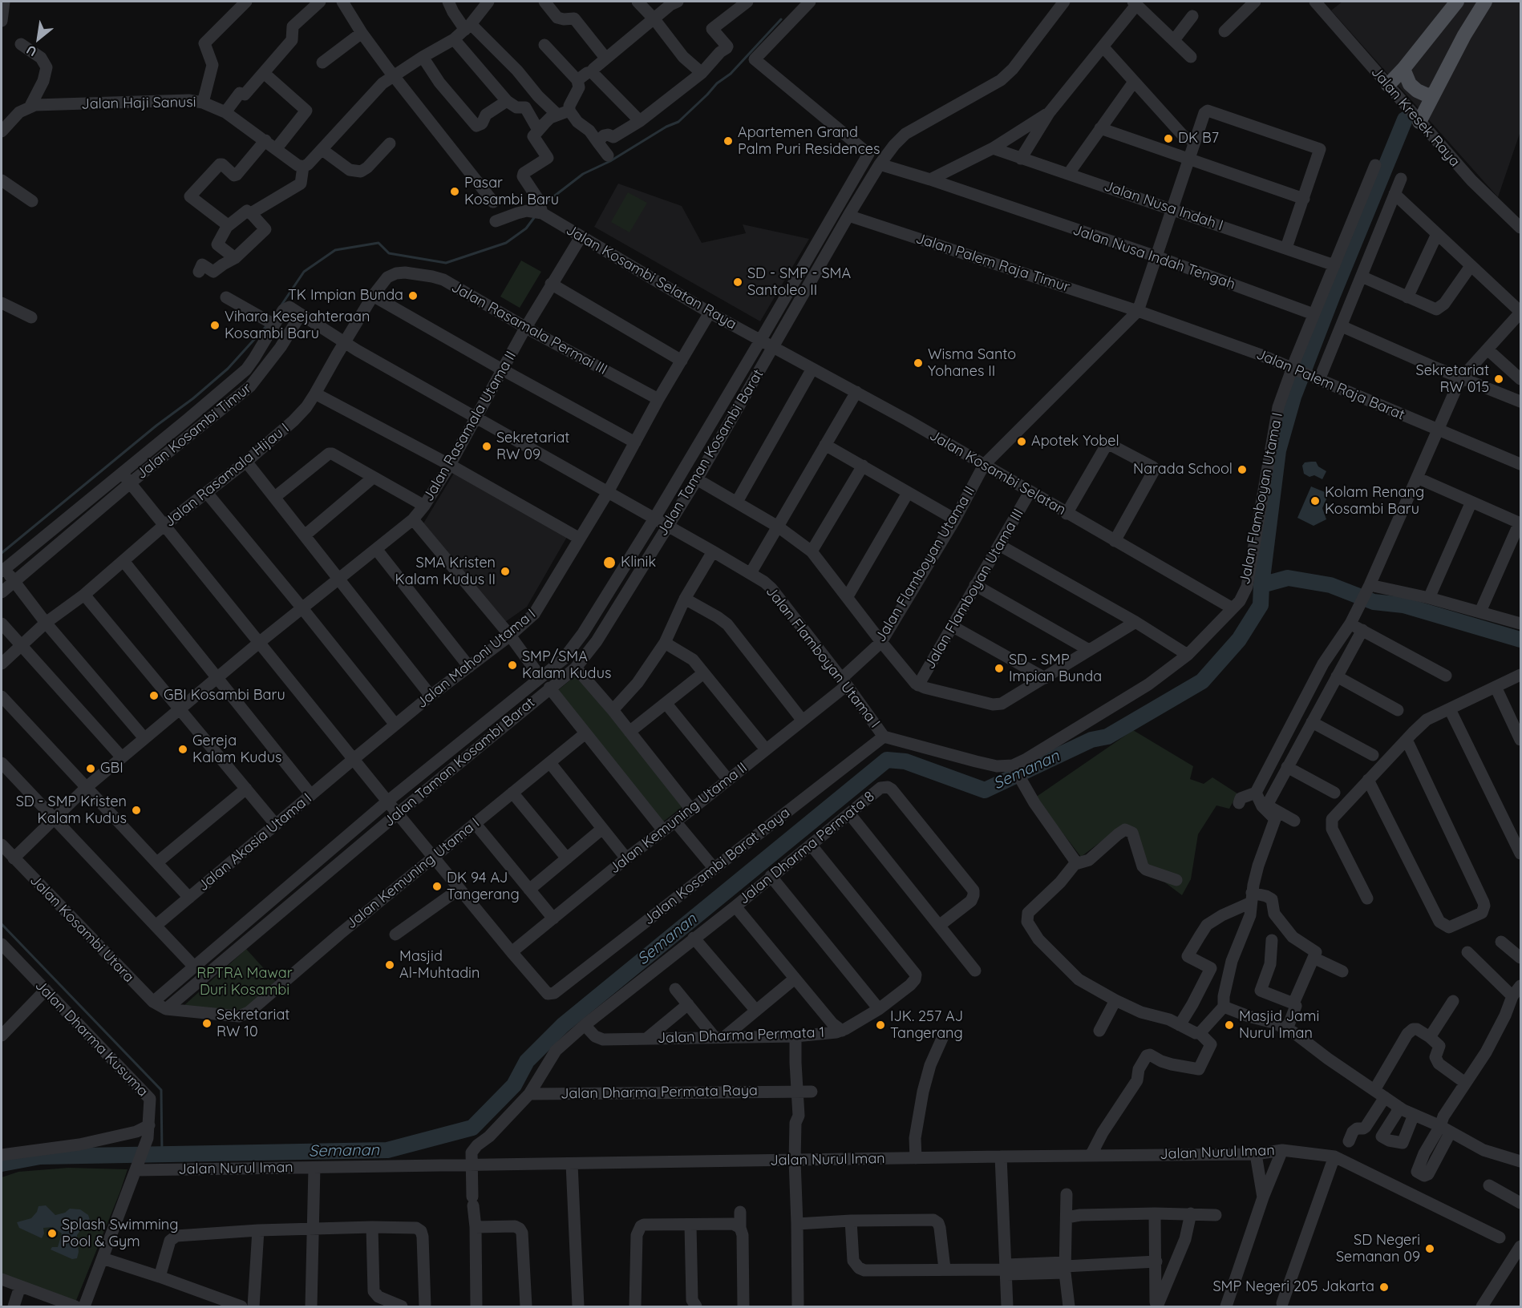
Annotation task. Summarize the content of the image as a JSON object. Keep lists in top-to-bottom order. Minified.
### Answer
{"streets":{"street":["Jalan Haji Sanusi","Jalan Kresek Raya","Jalan Nusa Indah I","Jalan Nusa Indah Tengah","Jalan Palem Raja Timur","Jalan Kosambi Selatan Raya","Jalan Rasamala Permai III","Jalan Palem Raja Barat","Jalan Rasamala Utama II","Jalan Kosambi Timur","Jalan Taman Kosambi Barat","Jalan Kosambi Selatan","Jalan Rasamala Hijau I","Jalan Flamboyan Utama I","Jalan Flamboyan Utama II","Jalan Flamboyan Utama III","Jalan Mahoni Utama I","Jalan Kemuning Utama II","Jalan Akasia Utama I","Jalan Dharma Permata 8","Jalan Kosambi Barat Raya","Jalan Kemuning Utama I","Jalan Kosambi Utara","Jalan Dharma Permata 1","Jalan Dharma Kusuma","Jalan Dharma Permata Raya","Jalan Nurul Iman"]},"crossings":[["Jalan Nusa Indah I","Jalan Flamboyan Utama I"],["Jalan Nusa Indah Tengah","Jalan Taman Kosambi Barat"],["Jalan Nusa Indah Tengah","Jalan Flamboyan Utama I"],["Jalan Palem Raja Timur","Jalan Palem Raja Barat"],["Jalan Palem Raja Timur","Jalan Taman Kosambi Barat"],["Jalan Palem Raja Timur","Jalan Flamboyan Utama II"],["Jalan Kosambi Selatan Raya","Jalan Rasamala Utama II"],["Jalan Kosambi Selatan Raya","Jalan Taman Kosambi Barat"],["Jalan Kosambi Selatan Raya","Jalan Kosambi Selatan"],["Jalan Kosambi Selatan Raya","Jalan Mahoni Utama I"],["Jalan Rasamala Permai III","Jalan Rasamala Utama II"],["Jalan Rasamala Permai III","Jalan Rasamala Hijau I"],["Jalan Rasamala Permai III","Jalan Mahoni Utama I"],["Jalan Palem Raja Barat","Jalan Flamboyan Utama I"],["Jalan Palem Raja Barat","Jalan Flamboyan Utama II"],["Jalan Rasamala Utama II","Jalan Flamboyan Utama I"],["Jalan Rasamala Utama II","Jalan Kosambi Utara"],["Jalan Kosambi Timur","Jalan Flamboyan Utama I"],["Jalan Taman Kosambi Barat","Jalan Kosambi Selatan"],["Jalan Taman Kosambi Barat","Jalan Flamboyan Utama I"],["Jalan Taman Kosambi Barat","Jalan Kemuning Utama I"],["Jalan Taman Kosambi Barat","Jalan Kosambi Utara"],["Jalan Kosambi Selatan","Jalan Flamboyan Utama I"],["Jalan Kosambi Selatan","Jalan Flamboyan Utama II"],["Jalan Kosambi Selatan","Jalan Flamboyan Utama III"],["Jalan Rasamala Hijau I","Jalan Flamboyan Utama I"],["Jalan Flamboyan Utama I","Jalan Flamboyan Utama II"],["Jalan Flamboyan Utama I","Jalan Mahoni Utama I"],["Jalan Flamboyan Utama I","Jalan Kemuning Utama II"],["Jalan Flamboyan Utama I","Jalan Kosambi Barat Raya"],["Jalan Flamboyan Utama II","Jalan Kemuning Utama II"],["Jalan Mahoni Utama I","Jalan Akasia Utama I"],["Jalan Kemuning Utama II","Jalan Kosambi Barat Raya"],["Jalan Dharma Permata 8","Jalan Dharma Permata 1"],["Jalan Dharma Permata 8","Jalan Dharma Permata Raya"],["Jalan Dharma Permata 8","Jalan Nurul Iman"],["Jalan Kemuning Utama I","Jalan Kosambi Utara"],["Jalan Dharma Kusuma","Jalan Nurul Iman"]],"water":["Semanan"],"parks":["RPTRA Mawar Duri Kosambi"],"places":["DK B7","Apartemen Grand Palm Puri Residences","Pasar Kosambi Baru","SD - SMP - SMA Santoleo II","TK Impian Bunda","Vihara Kesejahteraan Kosambi Baru","Wisma Santo Yohanes II","Sekretariat RW 015","Apotek Yobel","Sekretariat RW 09","Narada School","Kolam Renang Kosambi Baru","Klinik","SMA Kristen Kalam Kudus II","SMP/SMA Kalam Kudus","SD - SMP Impian Bunda","GBI Kosambi Baru","Gereja Kalam Kudus","GBI","SD - SMP Kristen Kalam Kudus","DK 94 AJ Tangerang","Masjid Al-Muhtadin","Sekretariat RW 10","IJK. 257 AJ Tangerang","Masjid Jami Nurul Iman","Splash Swimming Pool & Gym","SD Negeri Semanan 09","SMP Negeri 205 Jakarta"],"north":"bottom left"}
